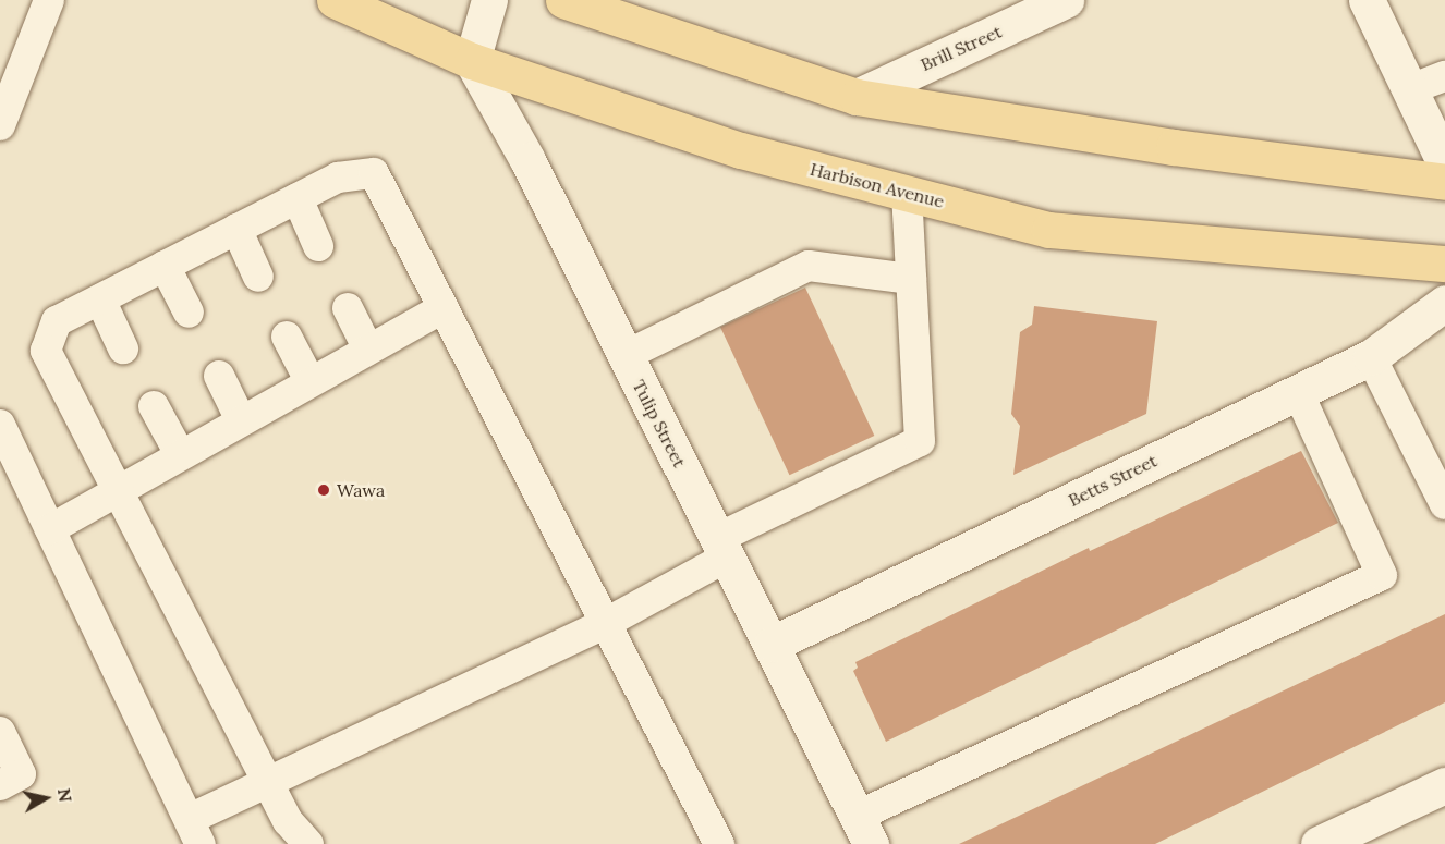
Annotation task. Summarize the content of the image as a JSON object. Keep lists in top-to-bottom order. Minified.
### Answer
{"streets":{"main road":["Harbison Avenue"],"street":["Brill Street","Tulip Street","Betts Street"]},"crossings":[["Harbison Avenue","Tulip Street"],["Tulip Street","Betts Street"]],"places":["Wawa"],"north":"right"}
